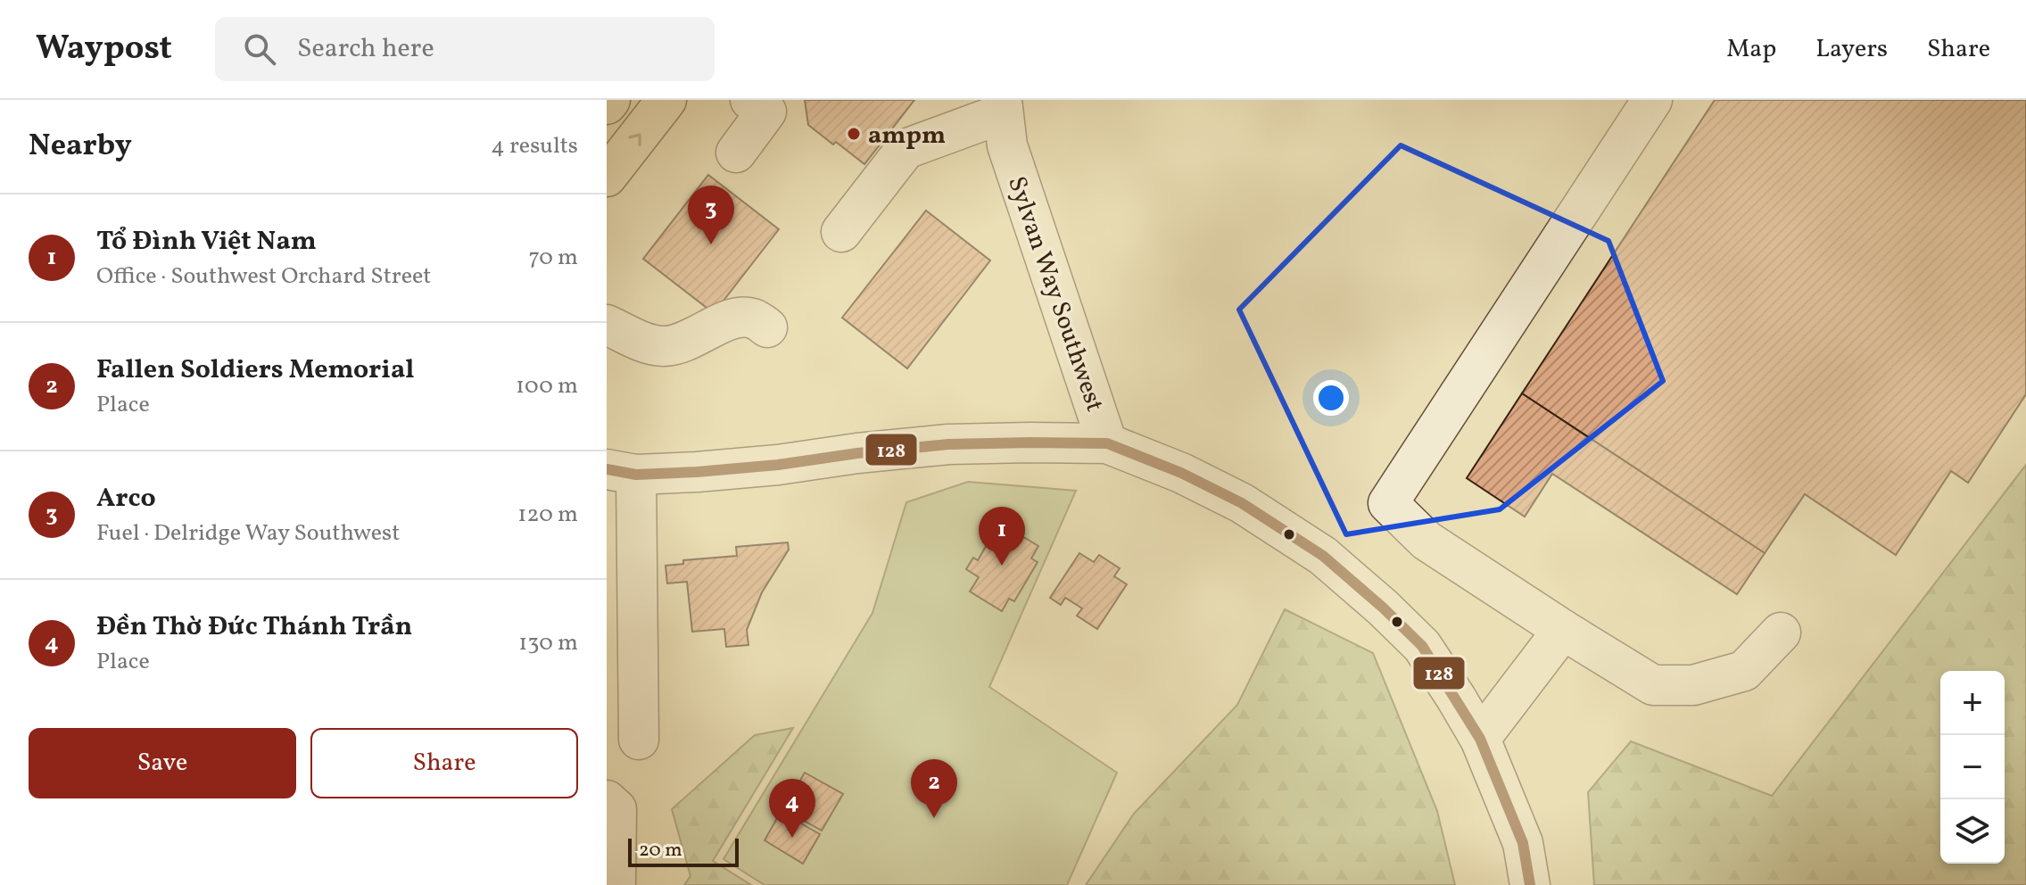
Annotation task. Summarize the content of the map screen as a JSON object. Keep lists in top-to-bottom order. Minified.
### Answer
{"streets":{"street":["Sylvan Way Southwest"]},"places":["ampm"],"lines":["transit line 128"],"scale_bar":"20 m","page":{"header":"Waypost","search":"Search here","nav":["Map","Layers","Share"],"heading":["Nearby","4 results"],"pins":["3","1","2","4"],"list":[{"mark":"1","name":"Tổ Đình Việt Nam","note":"Office · Southwest Orchard Street","value":"70 m"},{"mark":"2","name":"Fallen Soldiers Memorial","note":"Place","value":"100 m"},{"mark":"3","name":"Arco","note":"Fuel · Delridge Way Southwest","value":"120 m"},{"mark":"4","name":"Đền Thờ Đức Thánh Trần","note":"Place","value":"130 m"}],"map_buttons":["+","−"],"buttons":["Save","Share"],"scale":"20 m"}}
